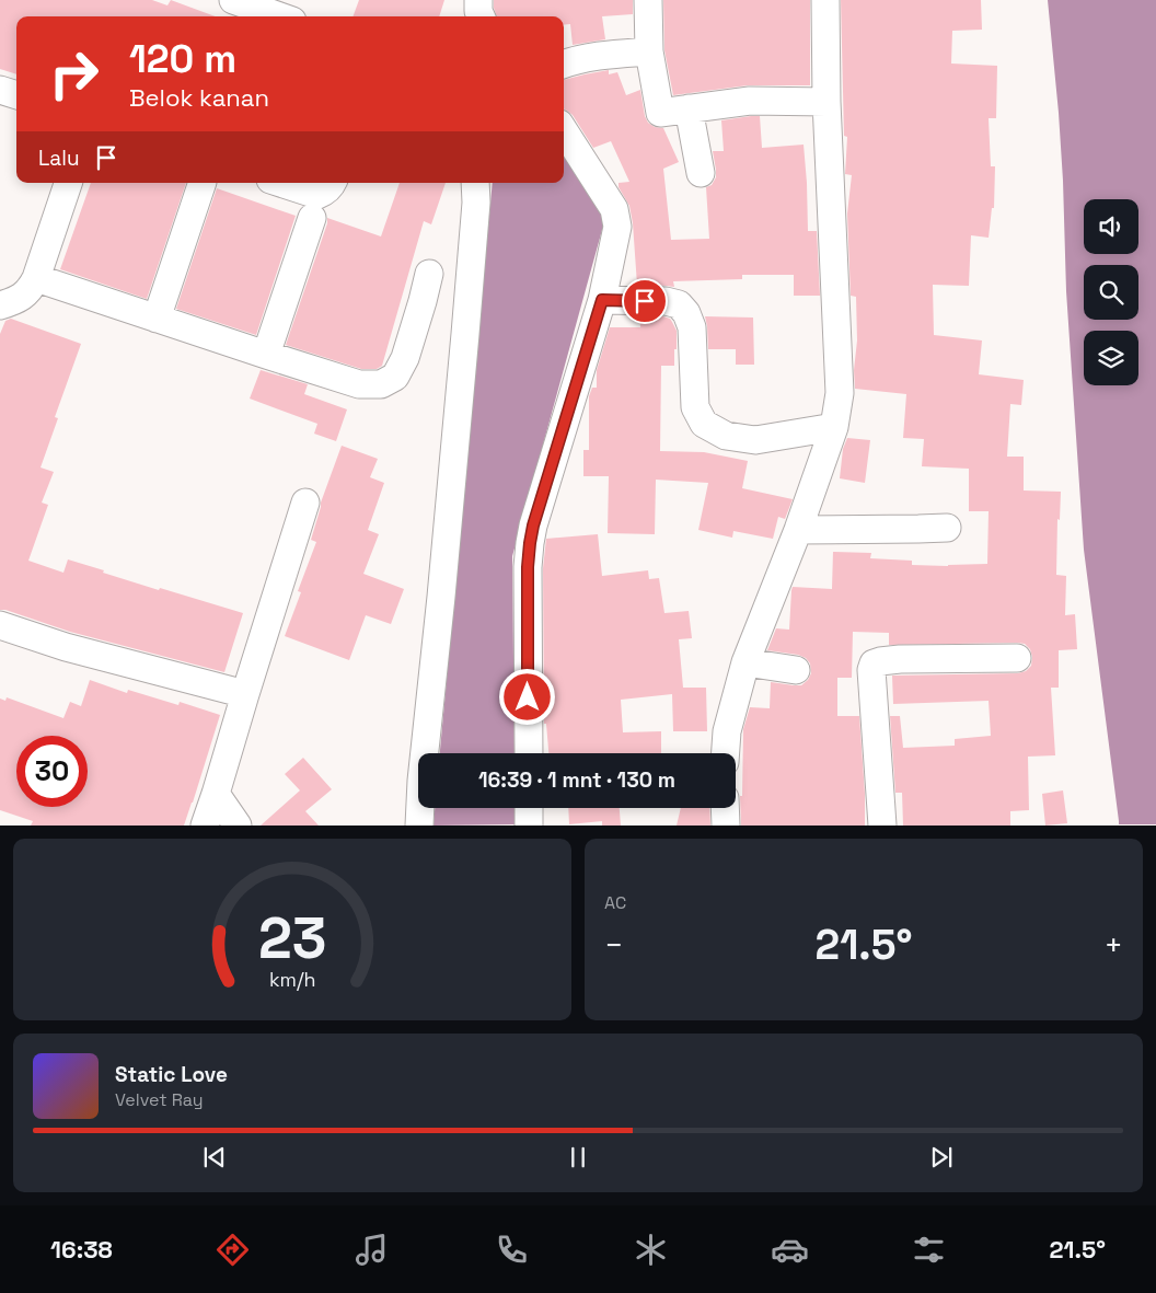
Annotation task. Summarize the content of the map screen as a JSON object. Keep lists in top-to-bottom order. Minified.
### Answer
{"page":{"turn":["120 m","Belok kanan"],"then":"Lalu","limit":"30","trip":"16:39 · 1 mnt · 130 m","tile":"AC","heat":["−","21.5°","+"],"song":["Static Love","Velvet Ray"],"tabs":["16:38","21.5°"],"gauge":["23","km/h"]}}
